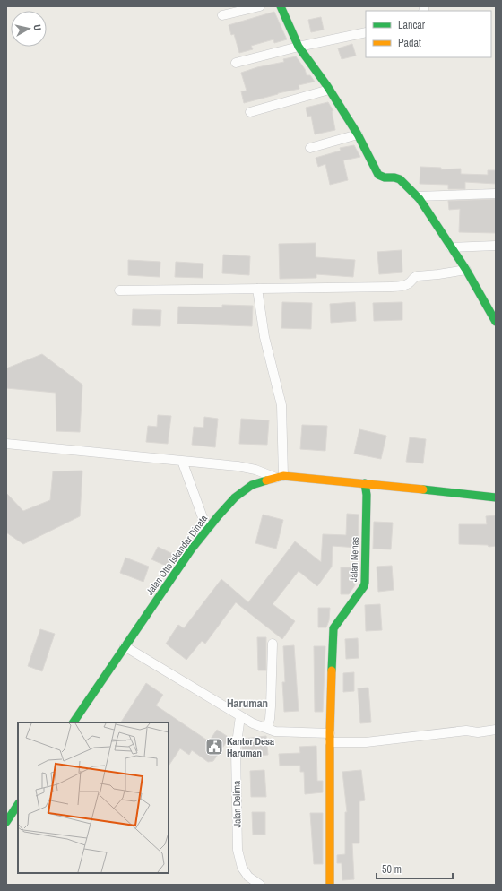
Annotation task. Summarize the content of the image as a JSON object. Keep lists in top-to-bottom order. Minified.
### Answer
{"streets":{"street":["Jalan Otto Iskandar Dinata","Jalan Nenas","Jalan Delima"]},"crossings":[["Jalan Otto Iskandar Dinata","Jalan Nenas"]],"districts":["Haruman"],"places":{"public building":["Kantor Desa Haruman"]},"legend":["Lancar","Padat"],"scale_bar":"50 m","north":"right"}
